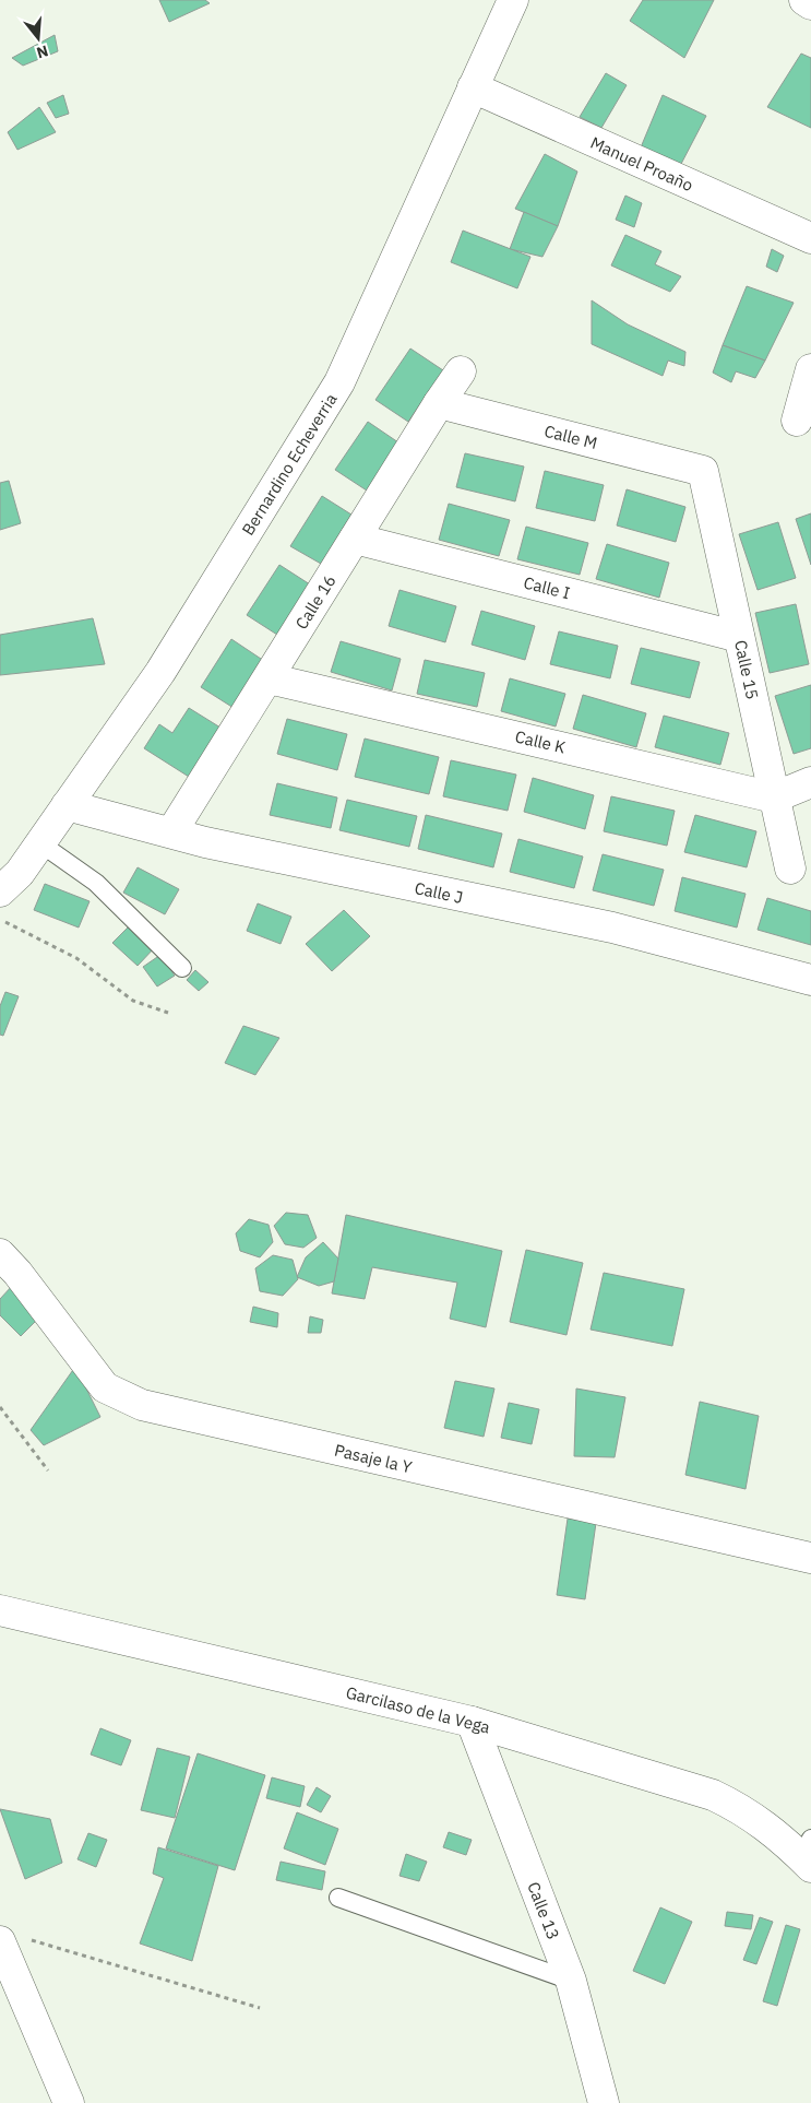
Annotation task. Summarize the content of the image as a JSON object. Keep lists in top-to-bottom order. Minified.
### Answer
{"streets":{"street":["Manuel Proaño","Calle M","Bernardino Echeverria","Calle I","Calle 16","Calle 15","Calle K","Calle J","Pasaje la Y","Garcilaso de la Vega","Calle 13"]},"crossings":[["Manuel Proaño","Bernardino Echeverria"],["Calle M","Calle 16"],["Calle M","Calle 15"],["Bernardino Echeverria","Calle J"],["Calle I","Calle 16"],["Calle I","Calle 15"],["Calle 16","Calle K"],["Calle 16","Calle J"],["Calle 15","Calle K"],["Garcilaso de la Vega","Calle 13"]],"north":"bottom"}
